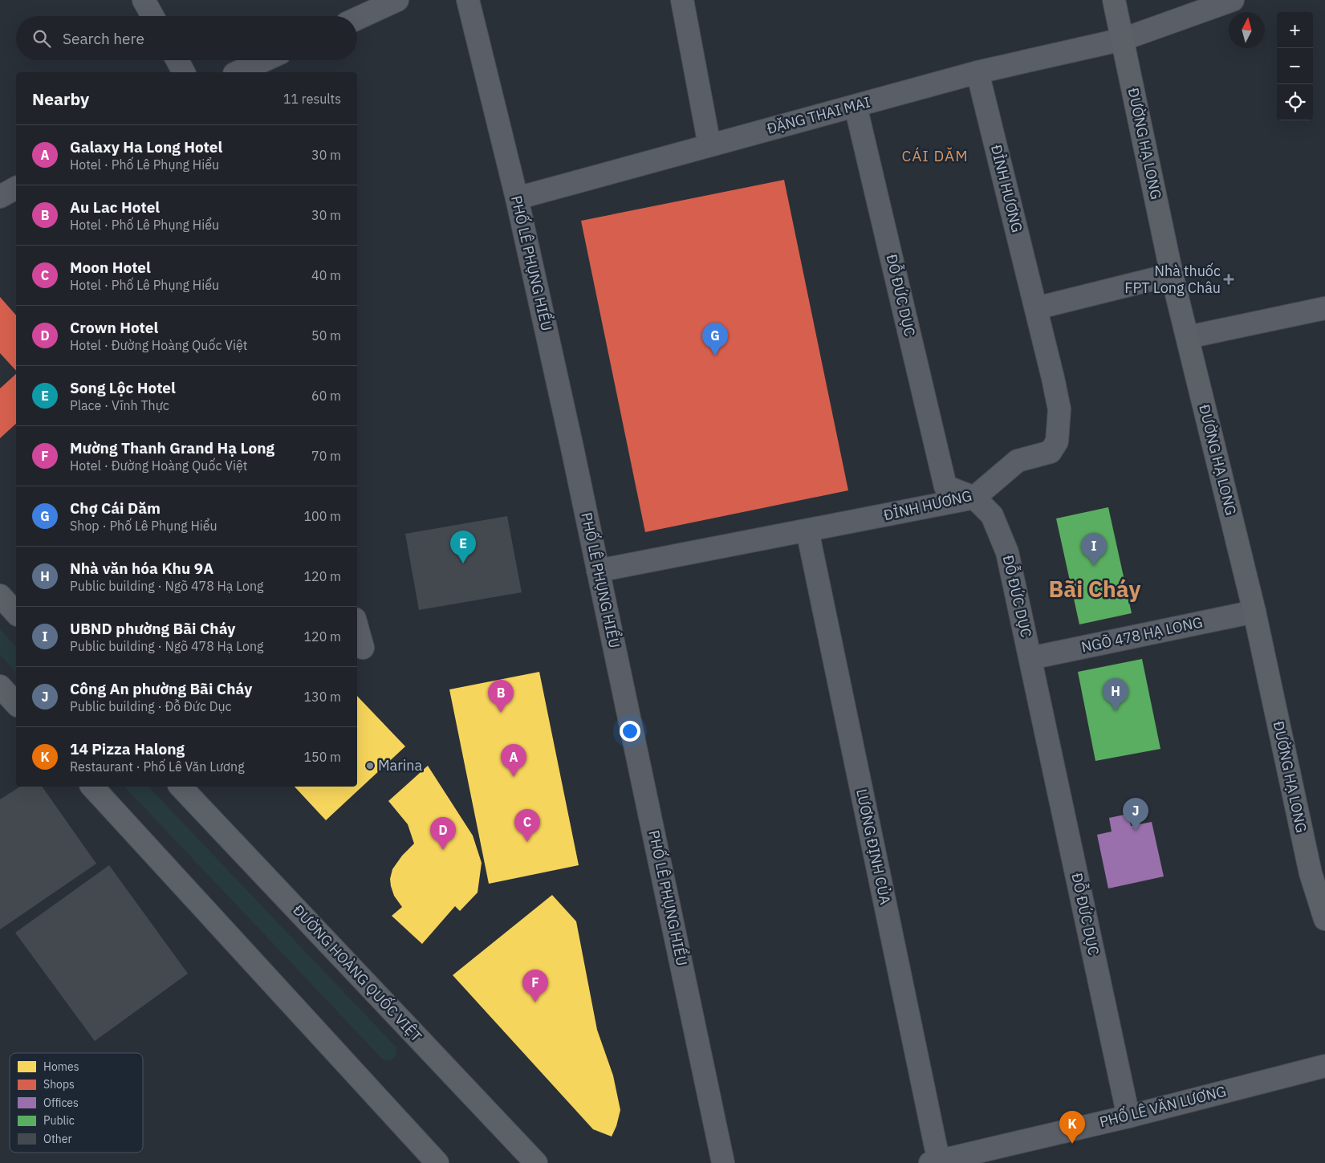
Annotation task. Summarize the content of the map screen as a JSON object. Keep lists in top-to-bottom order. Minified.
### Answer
{"streets":{"main road":["ĐƯỜNG HẠ LONG","ĐƯỜNG HOÀNG QUỐC VIỆT"],"street":["ĐẶNG THAI MAI","ĐỈNH HƯƠNG","PHỐ LÊ PHỤNG HIỂU","ĐỖ ĐỨC DỤC","NGÕ 478 HẠ LONG","LƯƠNG ĐỊNH CỦA","PHỐ LÊ VĂN LƯƠNG"]},"crossings":[["ĐẶNG THAI MAI","ĐƯỜNG HẠ LONG"],["ĐẶNG THAI MAI","ĐỈNH HƯƠNG"],["ĐẶNG THAI MAI","PHỐ LÊ PHỤNG HIỂU"],["ĐẶNG THAI MAI","ĐỖ ĐỨC DỤC"],["ĐƯỜNG HẠ LONG","NGÕ 478 HẠ LONG"],["ĐỈNH HƯƠNG","PHỐ LÊ PHỤNG HIỂU"],["ĐỈNH HƯƠNG","ĐỖ ĐỨC DỤC"],["ĐỈNH HƯƠNG","LƯƠNG ĐỊNH CỦA"],["ĐỖ ĐỨC DỤC","NGÕ 478 HẠ LONG"],["ĐỖ ĐỨC DỤC","PHỐ LÊ VĂN LƯƠNG"],["LƯƠNG ĐỊNH CỦA","PHỐ LÊ VĂN LƯƠNG"]],"districts":["CÁI DĂM","Bãi Cháy"],"places":{"health":["Nhà thuốc FPT Long Châu"],"other":["Marina"]},"legend":["Homes","Shops","Offices","Public","Other"],"north":"top","page":{"map_buttons":["+","−"],"search":"Search here","heading":["Nearby","11 results"],"list":[{"mark":"A","name":"Galaxy Ha Long Hotel","note":"Hotel · Phố Lê Phụng Hiểu","value":"30 m"},{"mark":"B","name":"Au Lac Hotel","note":"Hotel · Phố Lê Phụng Hiểu","value":"30 m"},{"mark":"C","name":"Moon Hotel","note":"Hotel · Phố Lê Phụng Hiểu","value":"40 m"},{"mark":"D","name":"Crown Hotel","note":"Hotel · Đường Hoàng Quốc Việt","value":"50 m"},{"mark":"E","name":"Song Lộc Hotel","note":"Place · Vĩnh Thực","value":"60 m"},{"mark":"F","name":"Mường Thanh Grand Hạ Long","note":"Hotel · Đường Hoàng Quốc Việt","value":"70 m"},{"mark":"G","name":"Chợ Cái Dăm","note":"Shop · Phố Lê Phụng Hiểu","value":"100 m"},{"mark":"H","name":"Nhà văn hóa Khu 9A","note":"Public building · Ngõ 478 Hạ Long","value":"120 m"},{"mark":"I","name":"UBND phường Bãi Cháy","note":"Public building · Ngõ 478 Hạ Long","value":"120 m"},{"mark":"J","name":"Công An phường Bãi Cháy","note":"Public building · Đỗ Đức Dục","value":"130 m"},{"mark":"K","name":"14 Pizza Halong","note":"Restaurant · Phố Lê Văn Lương","value":"150 m"}],"pins":["G","E","I","H","B","A","J","C","D","F","K"]}}
